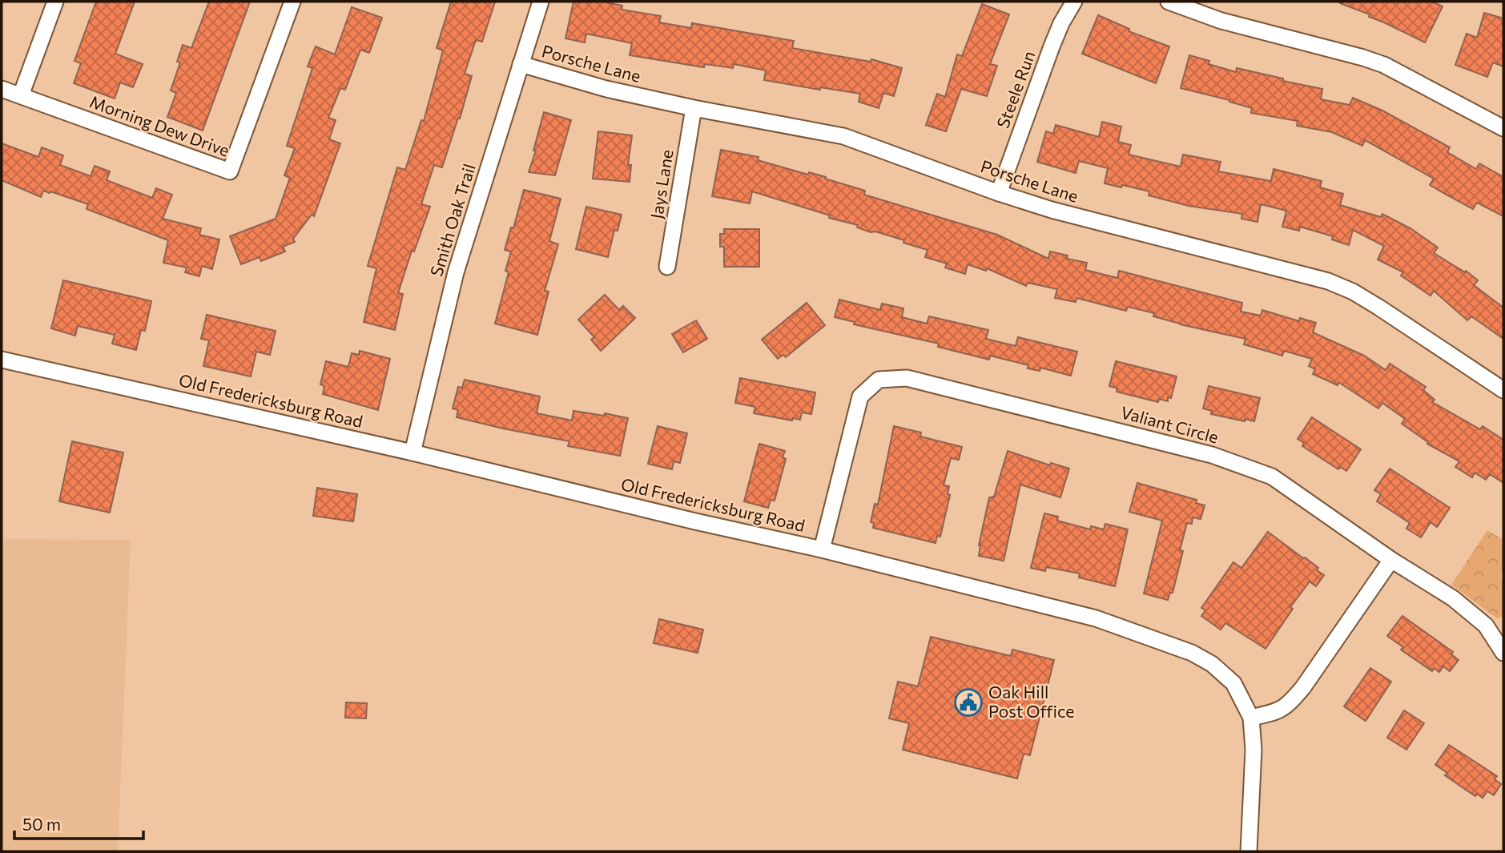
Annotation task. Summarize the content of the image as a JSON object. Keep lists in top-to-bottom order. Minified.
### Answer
{"streets":{"street":["Porsche Lane","Steele Run","Morning Dew Drive","Jays Lane","Smith Oak Trail","Old Fredericksburg Road","Valiant Circle"]},"crossings":[["Porsche Lane","Steele Run"],["Porsche Lane","Jays Lane"],["Porsche Lane","Smith Oak Trail"],["Smith Oak Trail","Old Fredericksburg Road"],["Old Fredericksburg Road","Valiant Circle"]],"places":{"public building":["Oak Hill Post Office"]},"scale_bar":"50 m"}
